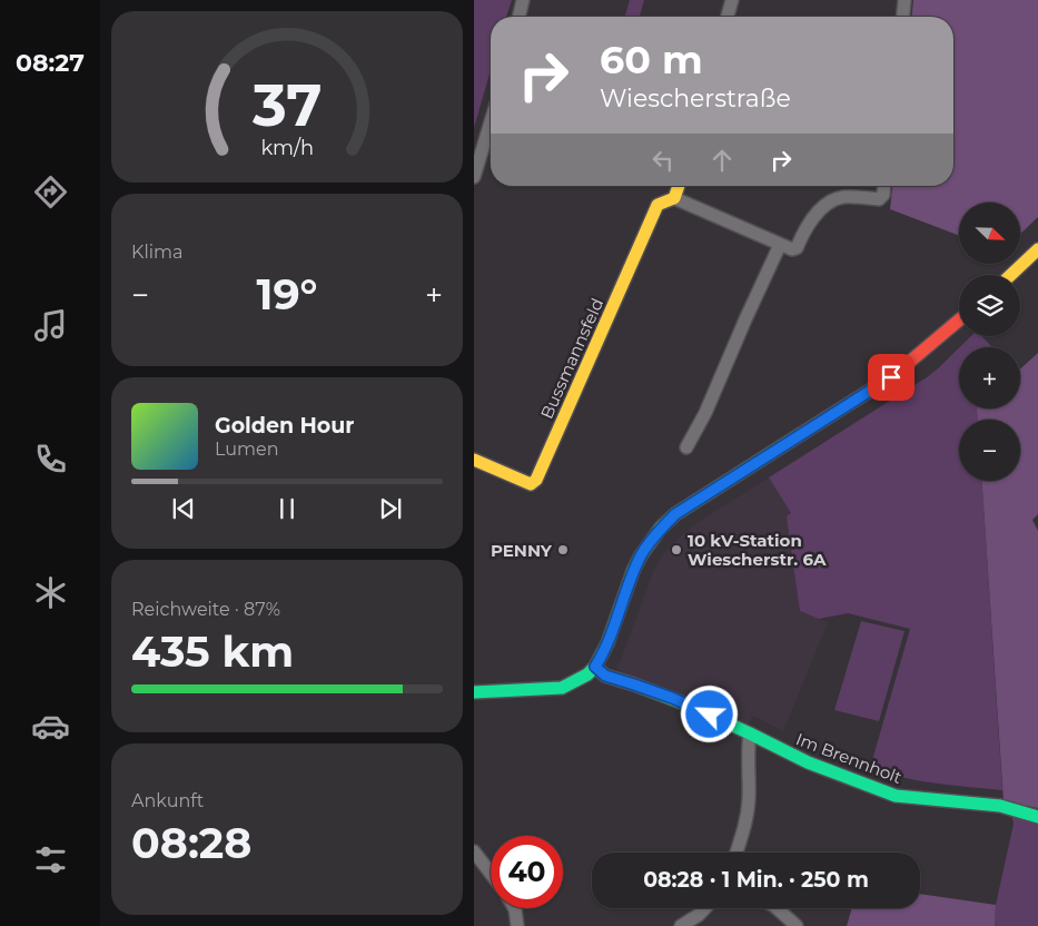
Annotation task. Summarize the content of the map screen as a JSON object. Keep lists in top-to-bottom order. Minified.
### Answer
{"streets":{"street":["Bussmannsfeld","Im Brennholt"]},"places":["PENNY","10 kV-Station Wiescherstr. 6A"],"north":"bottom right","page":{"tabs":"08:27","turn":["60 m","Wiescherstraße"],"tile":["Klima",["Reichweite · 87%","435 km"],["Ankunft","08:28"]],"map_buttons":["+","−"],"heat":["−","19°","+"],"song":["Golden Hour","Lumen"],"limit":"40","trip":"08:28 · 1 Min. · 250 m","gauge":["37","km/h"]}}
